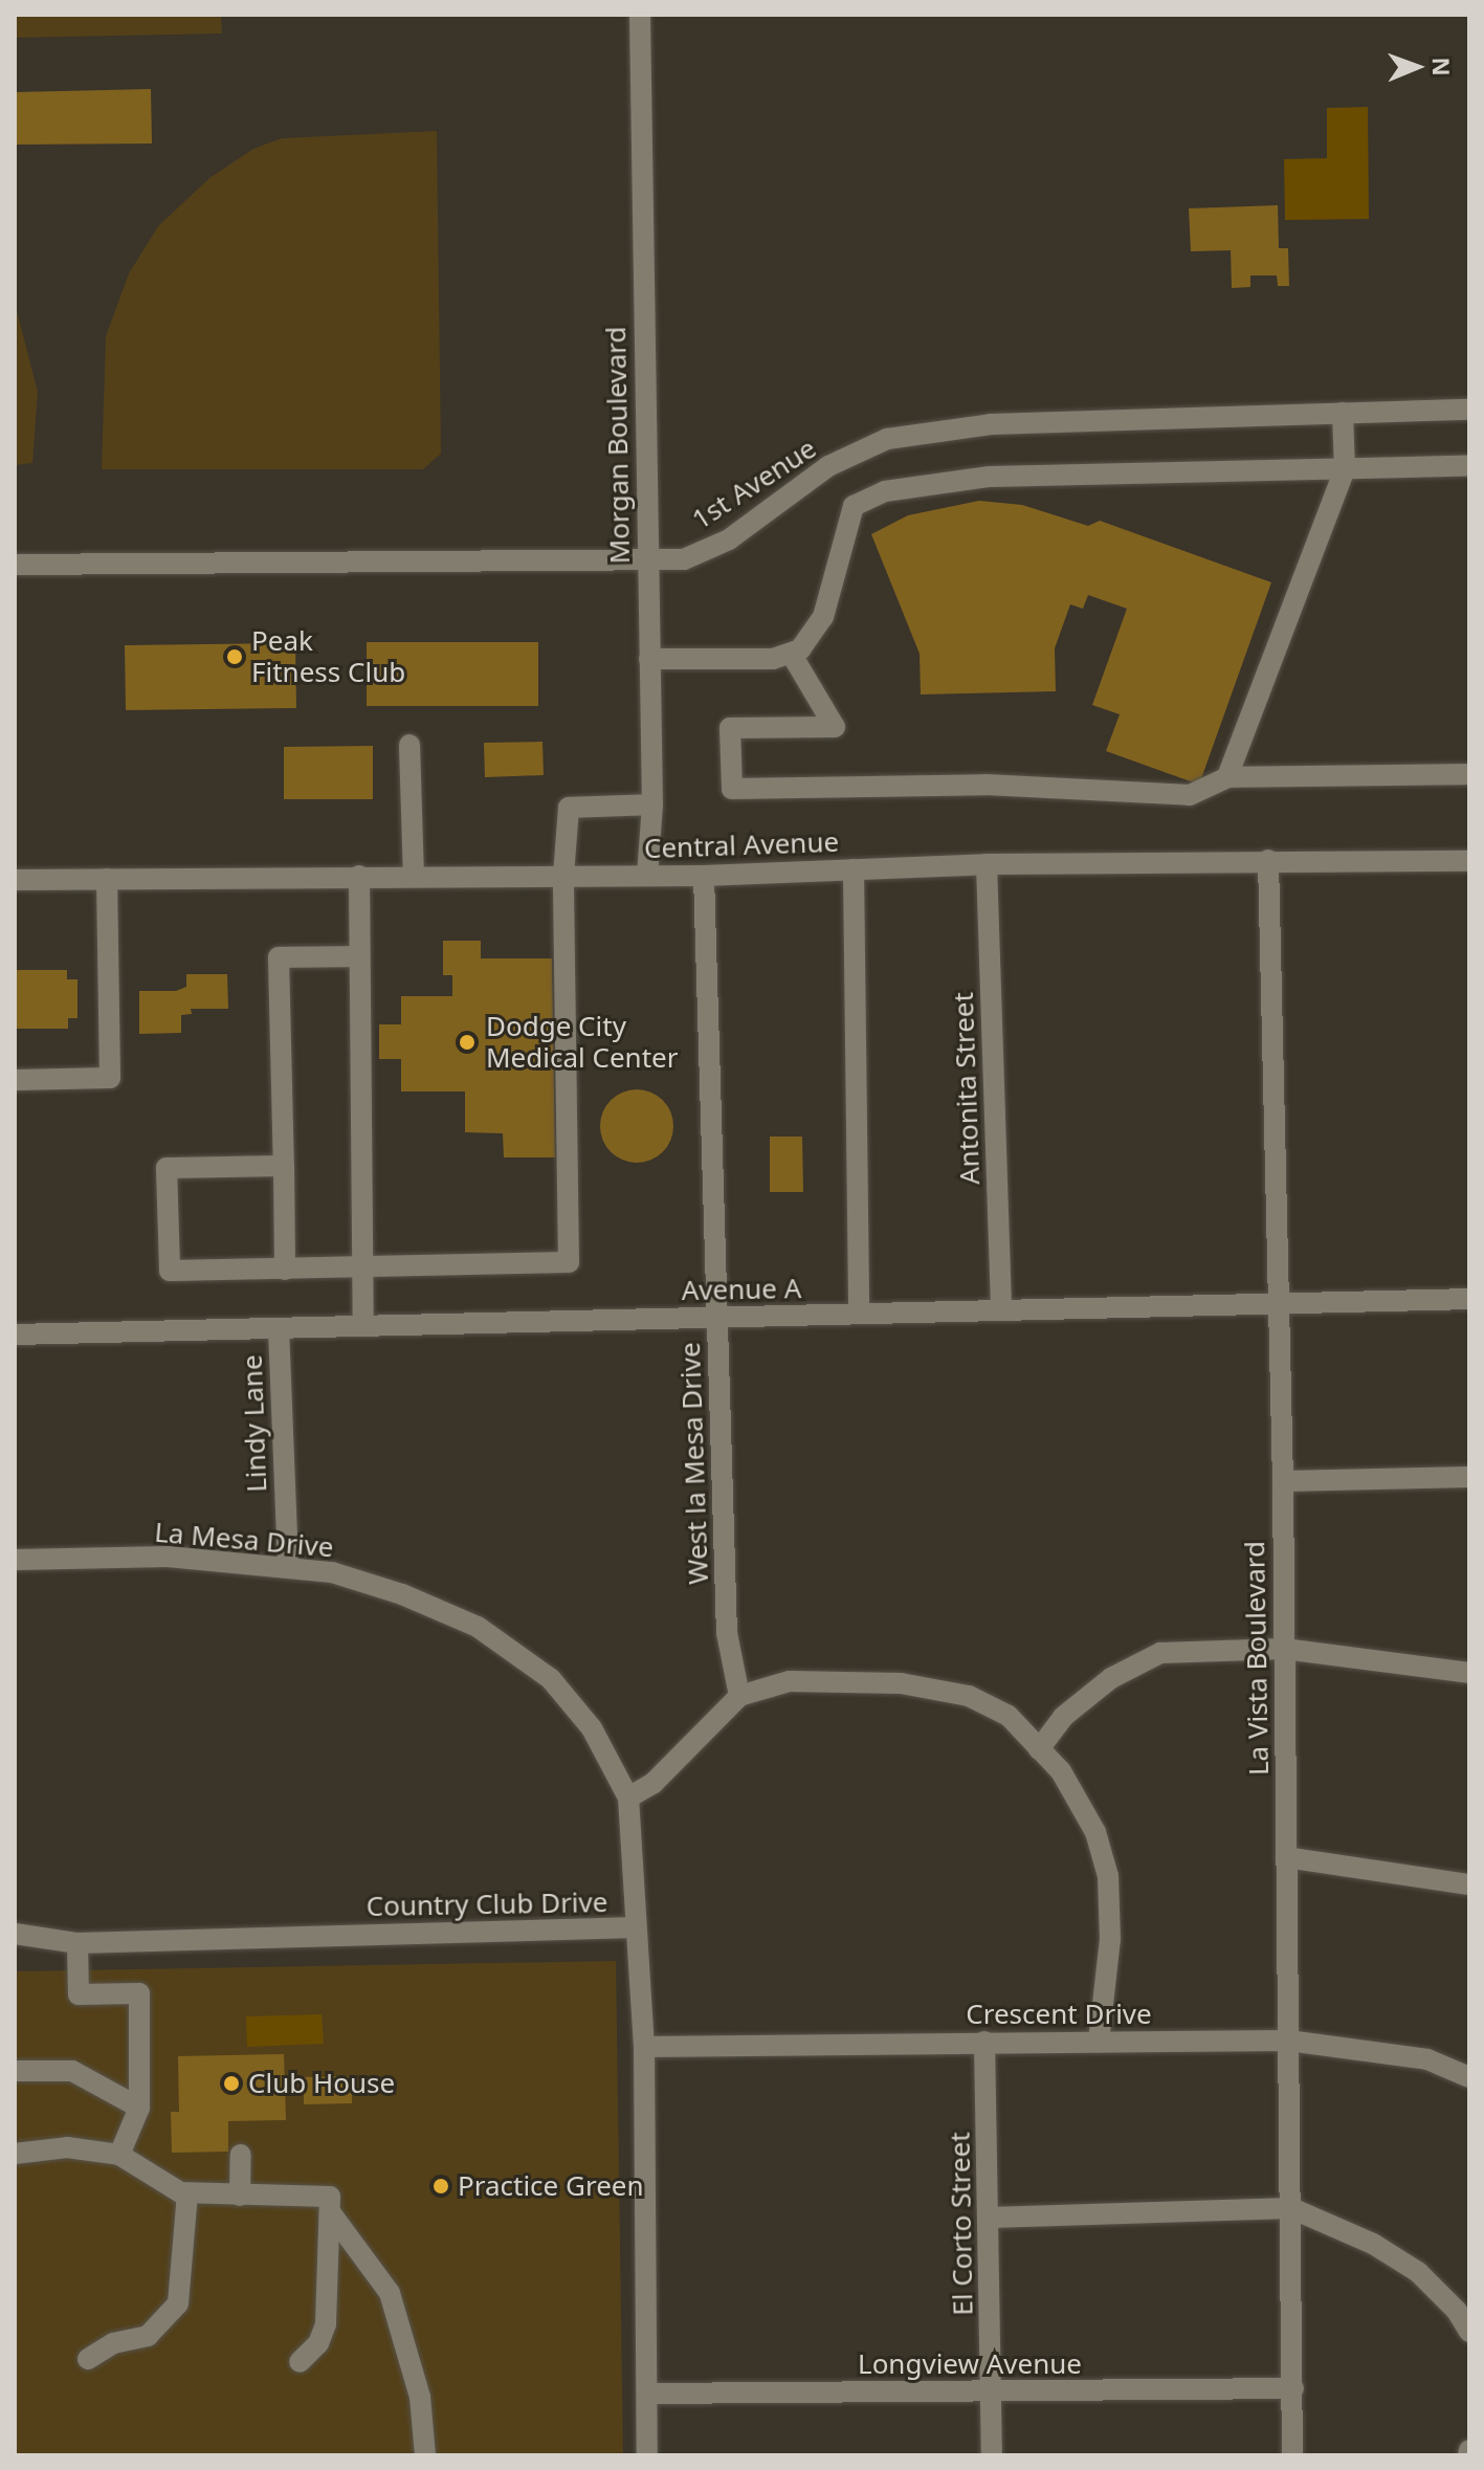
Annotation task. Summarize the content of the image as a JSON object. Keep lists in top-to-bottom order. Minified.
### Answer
{"streets":{"street":["Morgan Boulevard","1st Avenue","Central Avenue","Antonita Street","Avenue A","Lindy Lane","West la Mesa Drive","La Mesa Drive","La Vista Boulevard","Country Club Drive","Crescent Drive","El Corto Street","Longview Avenue"]},"crossings":[["Morgan Boulevard","1st Avenue"],["Morgan Boulevard","Central Avenue"],["Central Avenue","Antonita Street"],["Central Avenue","West la Mesa Drive"],["Central Avenue","La Vista Boulevard"],["Antonita Street","Avenue A"],["Avenue A","Lindy Lane"],["Avenue A","West la Mesa Drive"],["Avenue A","La Vista Boulevard"],["Lindy Lane","La Mesa Drive"],["La Vista Boulevard","Crescent Drive"],["La Vista Boulevard","Longview Avenue"],["Country Club Drive","Crescent Drive"],["Country Club Drive","Longview Avenue"],["Crescent Drive","El Corto Street"],["El Corto Street","Longview Avenue"]],"places":["Peak Fitness Club","Dodge City Medical Center","Club House","Practice Green"],"north":"right"}
